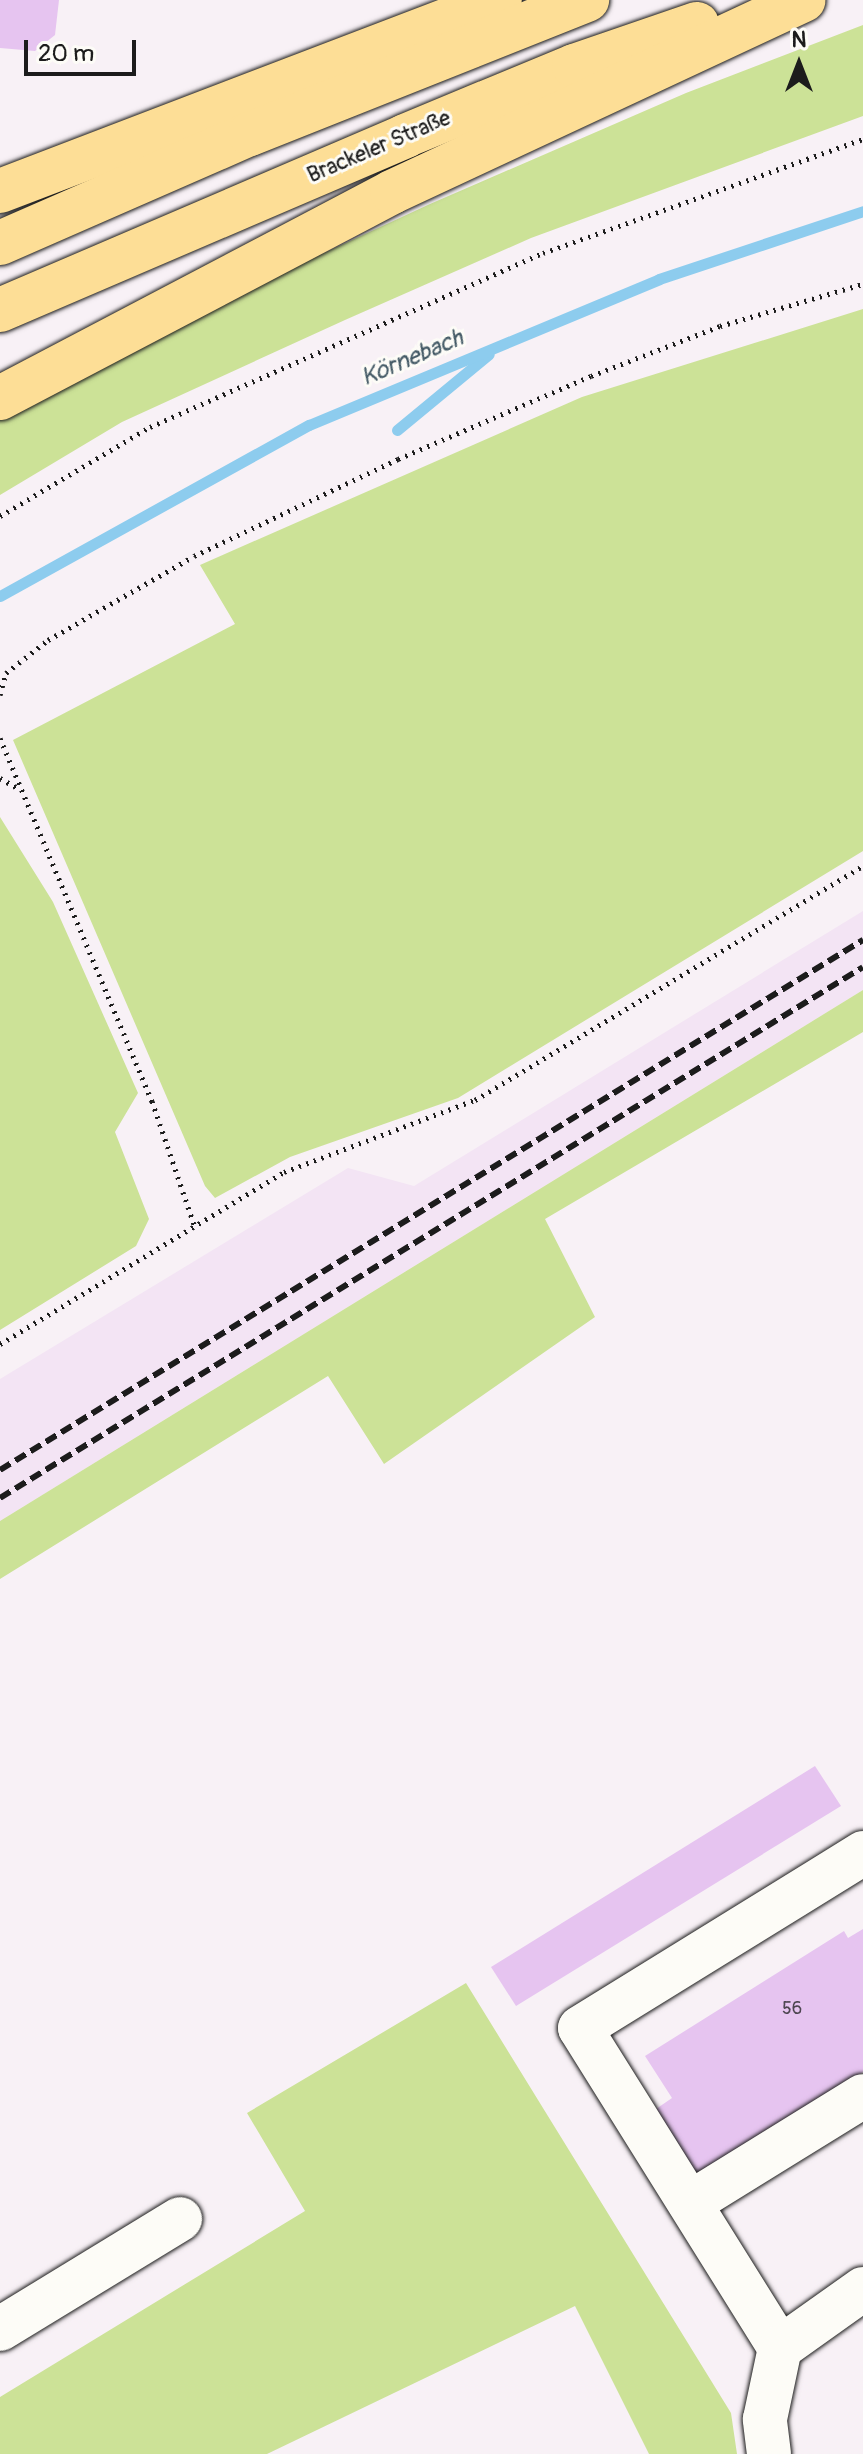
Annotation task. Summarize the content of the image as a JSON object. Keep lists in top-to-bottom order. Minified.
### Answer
{"streets":{"highway":["Brackeler Straße"]},"water":["Körnebach"],"house_numbers":["56"],"scale_bar":"20 m","north":"top"}
